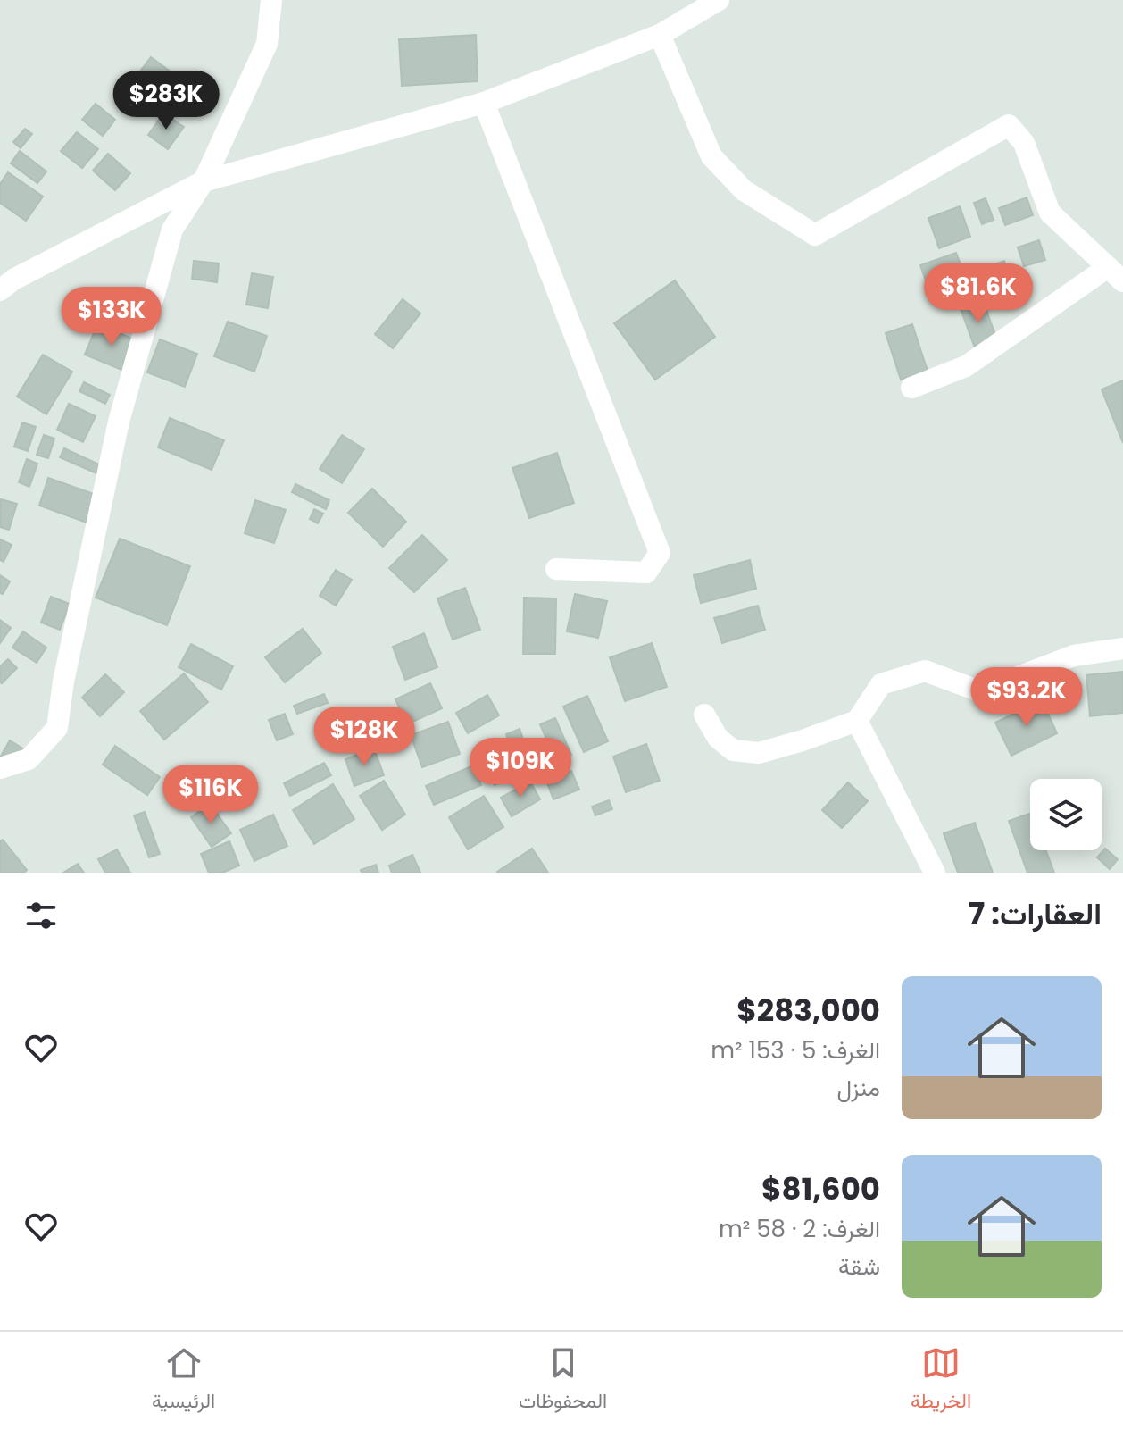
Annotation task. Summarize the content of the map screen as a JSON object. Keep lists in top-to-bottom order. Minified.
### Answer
{"page":{"price":["$283K","$81.6K","$133K","$93.2K","$128K","$109K","$116K"],"heading":"العقارات: 7","list":[{"name":"$283,000","note":"الغرف: 5 · 153 m² · منزل"},{"name":"$81,600","note":"الغرف: 2 · 58 m² · شقة"}],"tabs":["الخريطة","المحفوظات","الرئيسية"]}}
